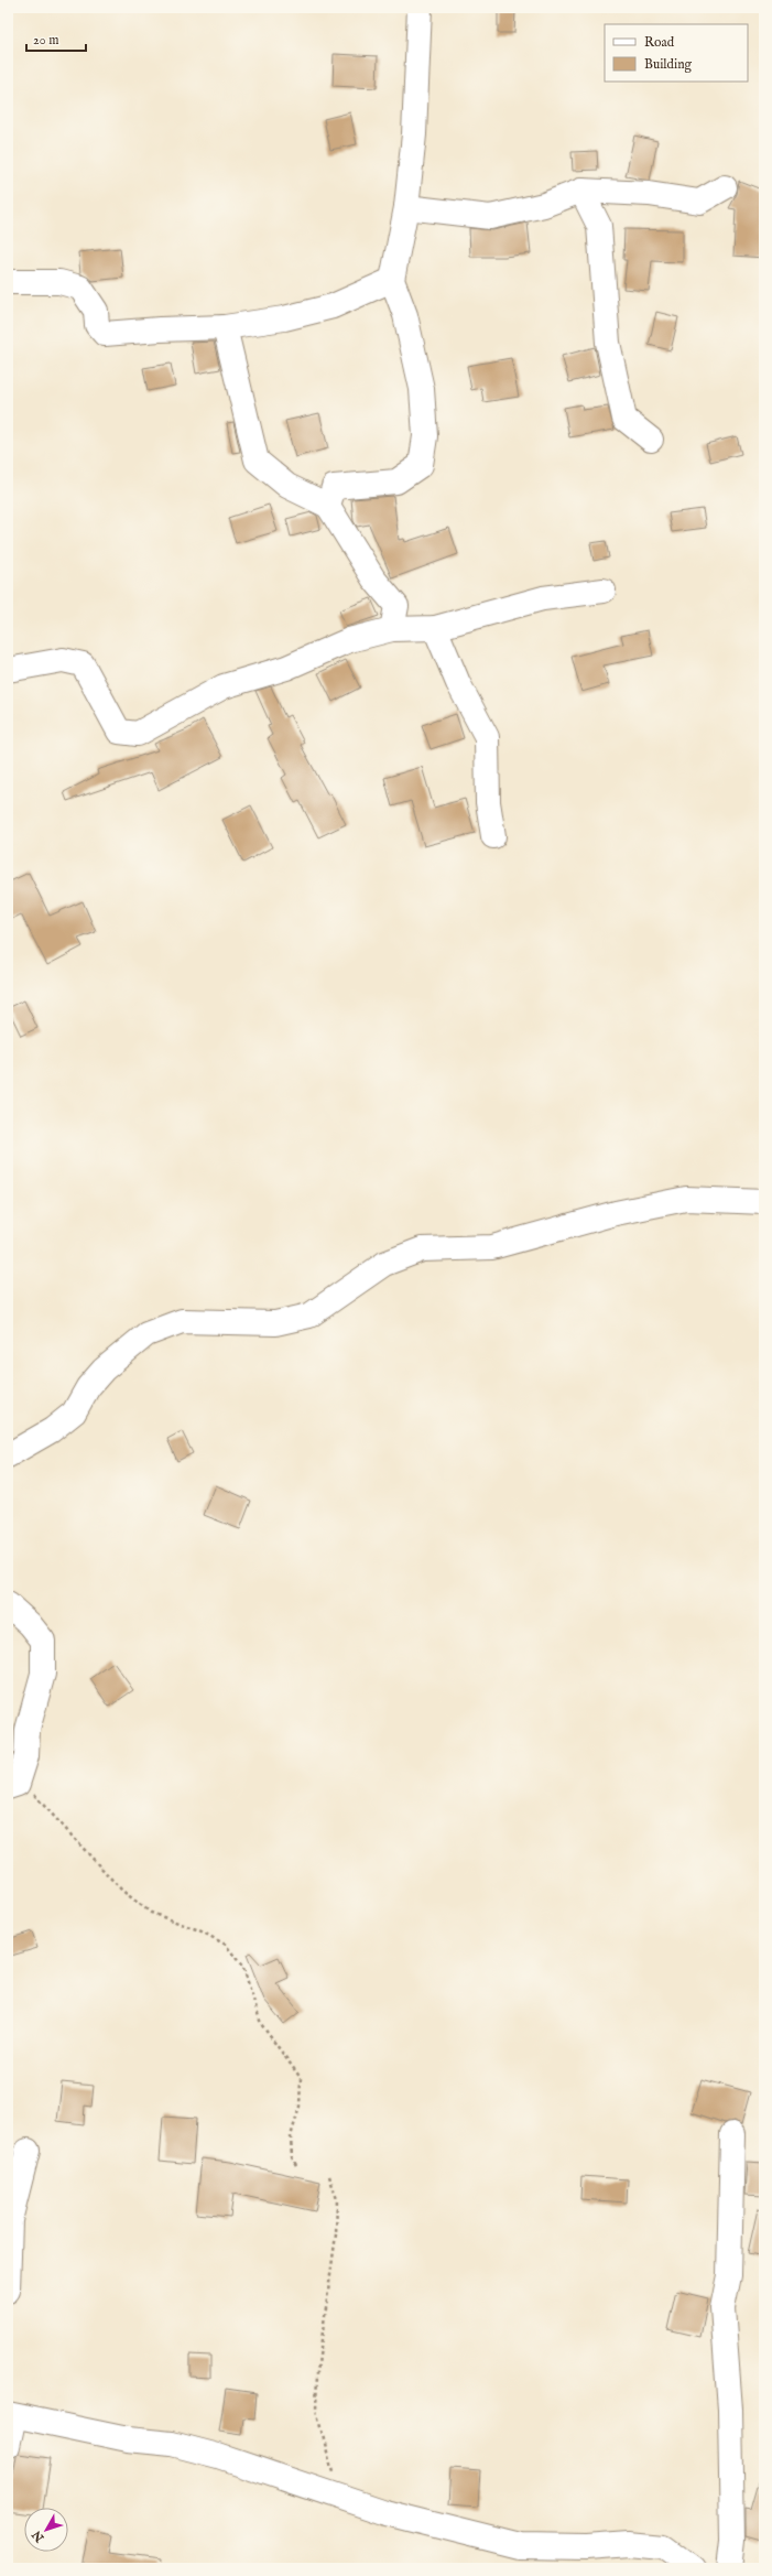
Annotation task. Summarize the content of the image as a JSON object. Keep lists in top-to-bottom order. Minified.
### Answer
{"legend":["Road","Building"],"scale_bar":"20 m","north":"bottom left"}
